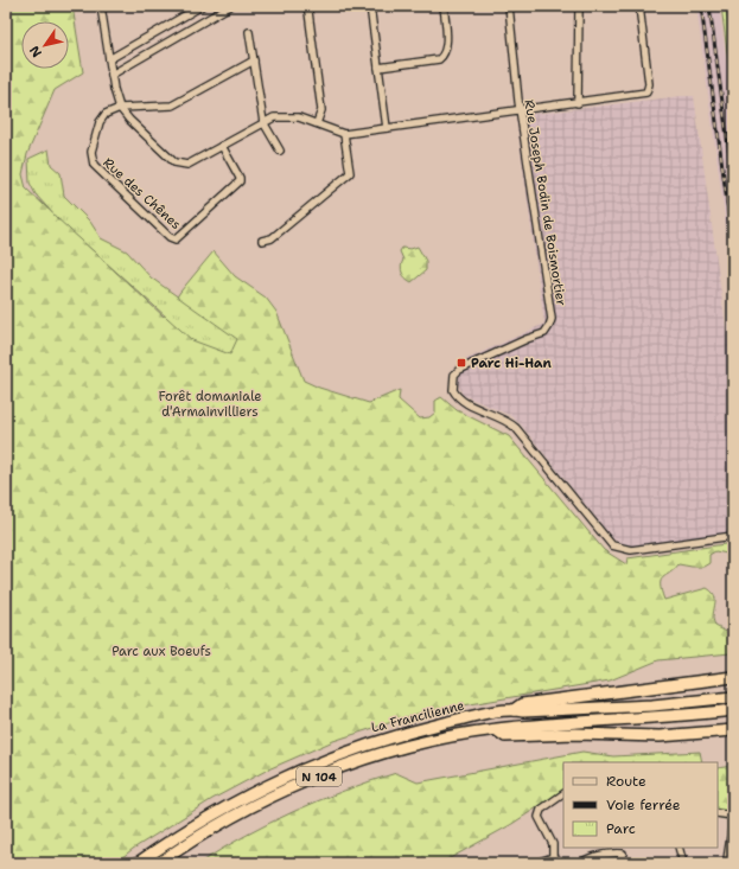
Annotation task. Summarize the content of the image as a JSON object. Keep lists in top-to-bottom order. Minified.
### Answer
{"streets":{"highway":["La Francilienne","N 104"],"street":["Rue des Chênes","Rue Joseph Bodin de Boismortier"]},"parks":["Forêt domaniale d'Armainvilliers","Parc aux Boeufs"],"places":{"transit":["Parc Hi-Han"]},"legend":["Route","Voie ferrée","Parc"],"north":"bottom left"}
